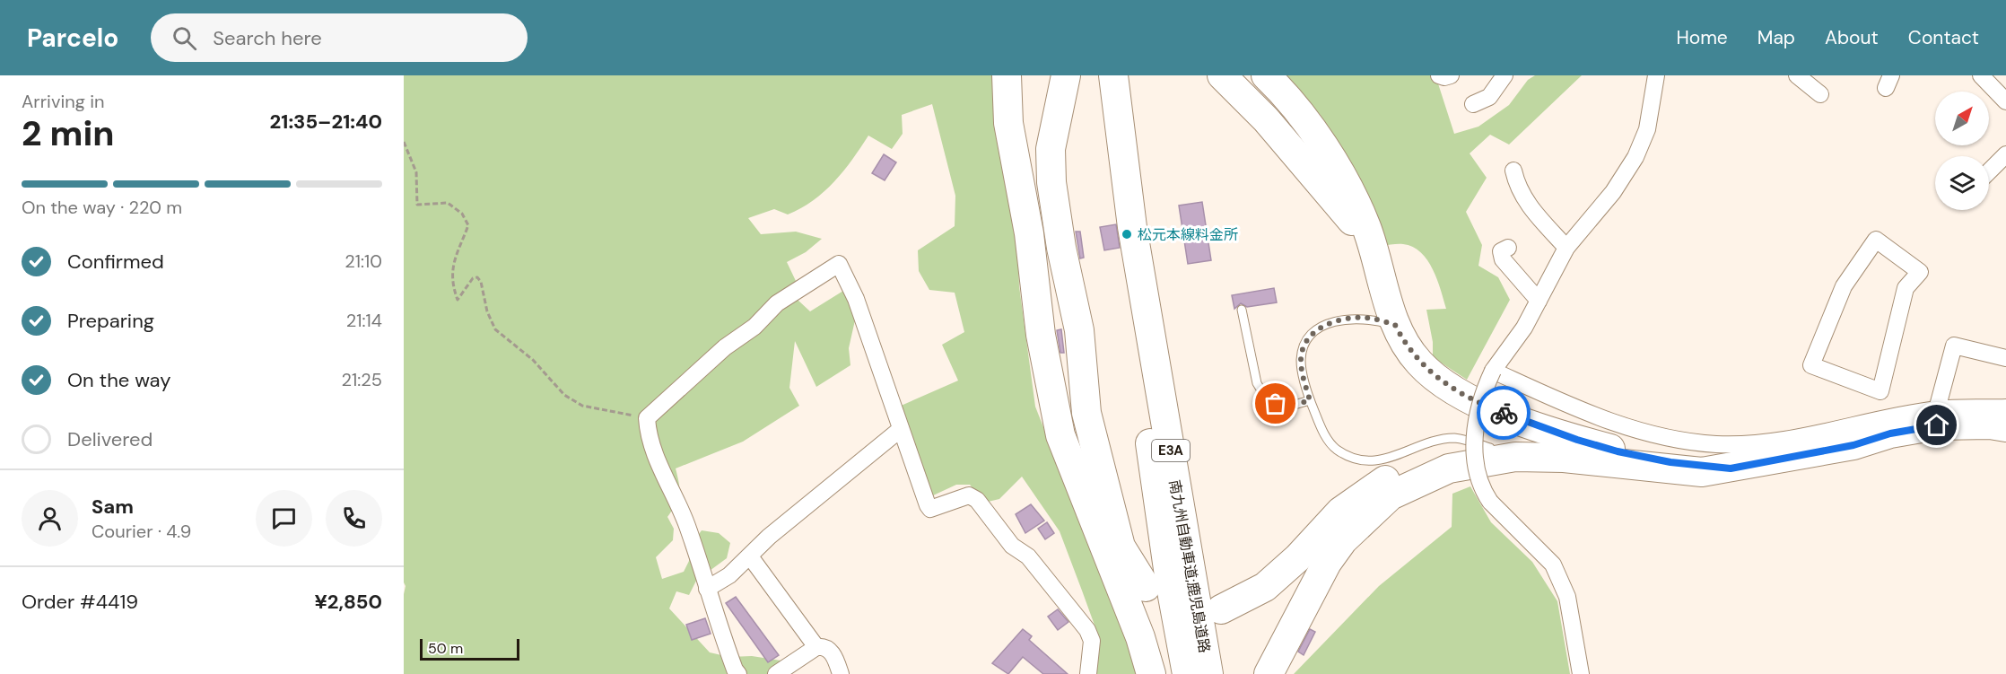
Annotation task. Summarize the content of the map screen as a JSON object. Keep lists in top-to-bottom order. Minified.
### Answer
{"streets":{"highway":["E3A","南九州自動車道;鹿児島道路"]},"places":["松元本線料金所"],"scale_bar":"50 m","north":"top right","page":{"header":"Parcelo","search":"Search here","nav":["Home","Map","About","Contact"],"heading":["2 min","Arriving in","21:35–21:40"],"panel":["Sam","Courier · 4.9","Order #4419","¥2,850"],"bar":"On the way · 220 m","list":[["Confirmed","21:10"],["Preparing","21:14"],["On the way","21:25"],"Delivered"],"scale":"50 m"}}
